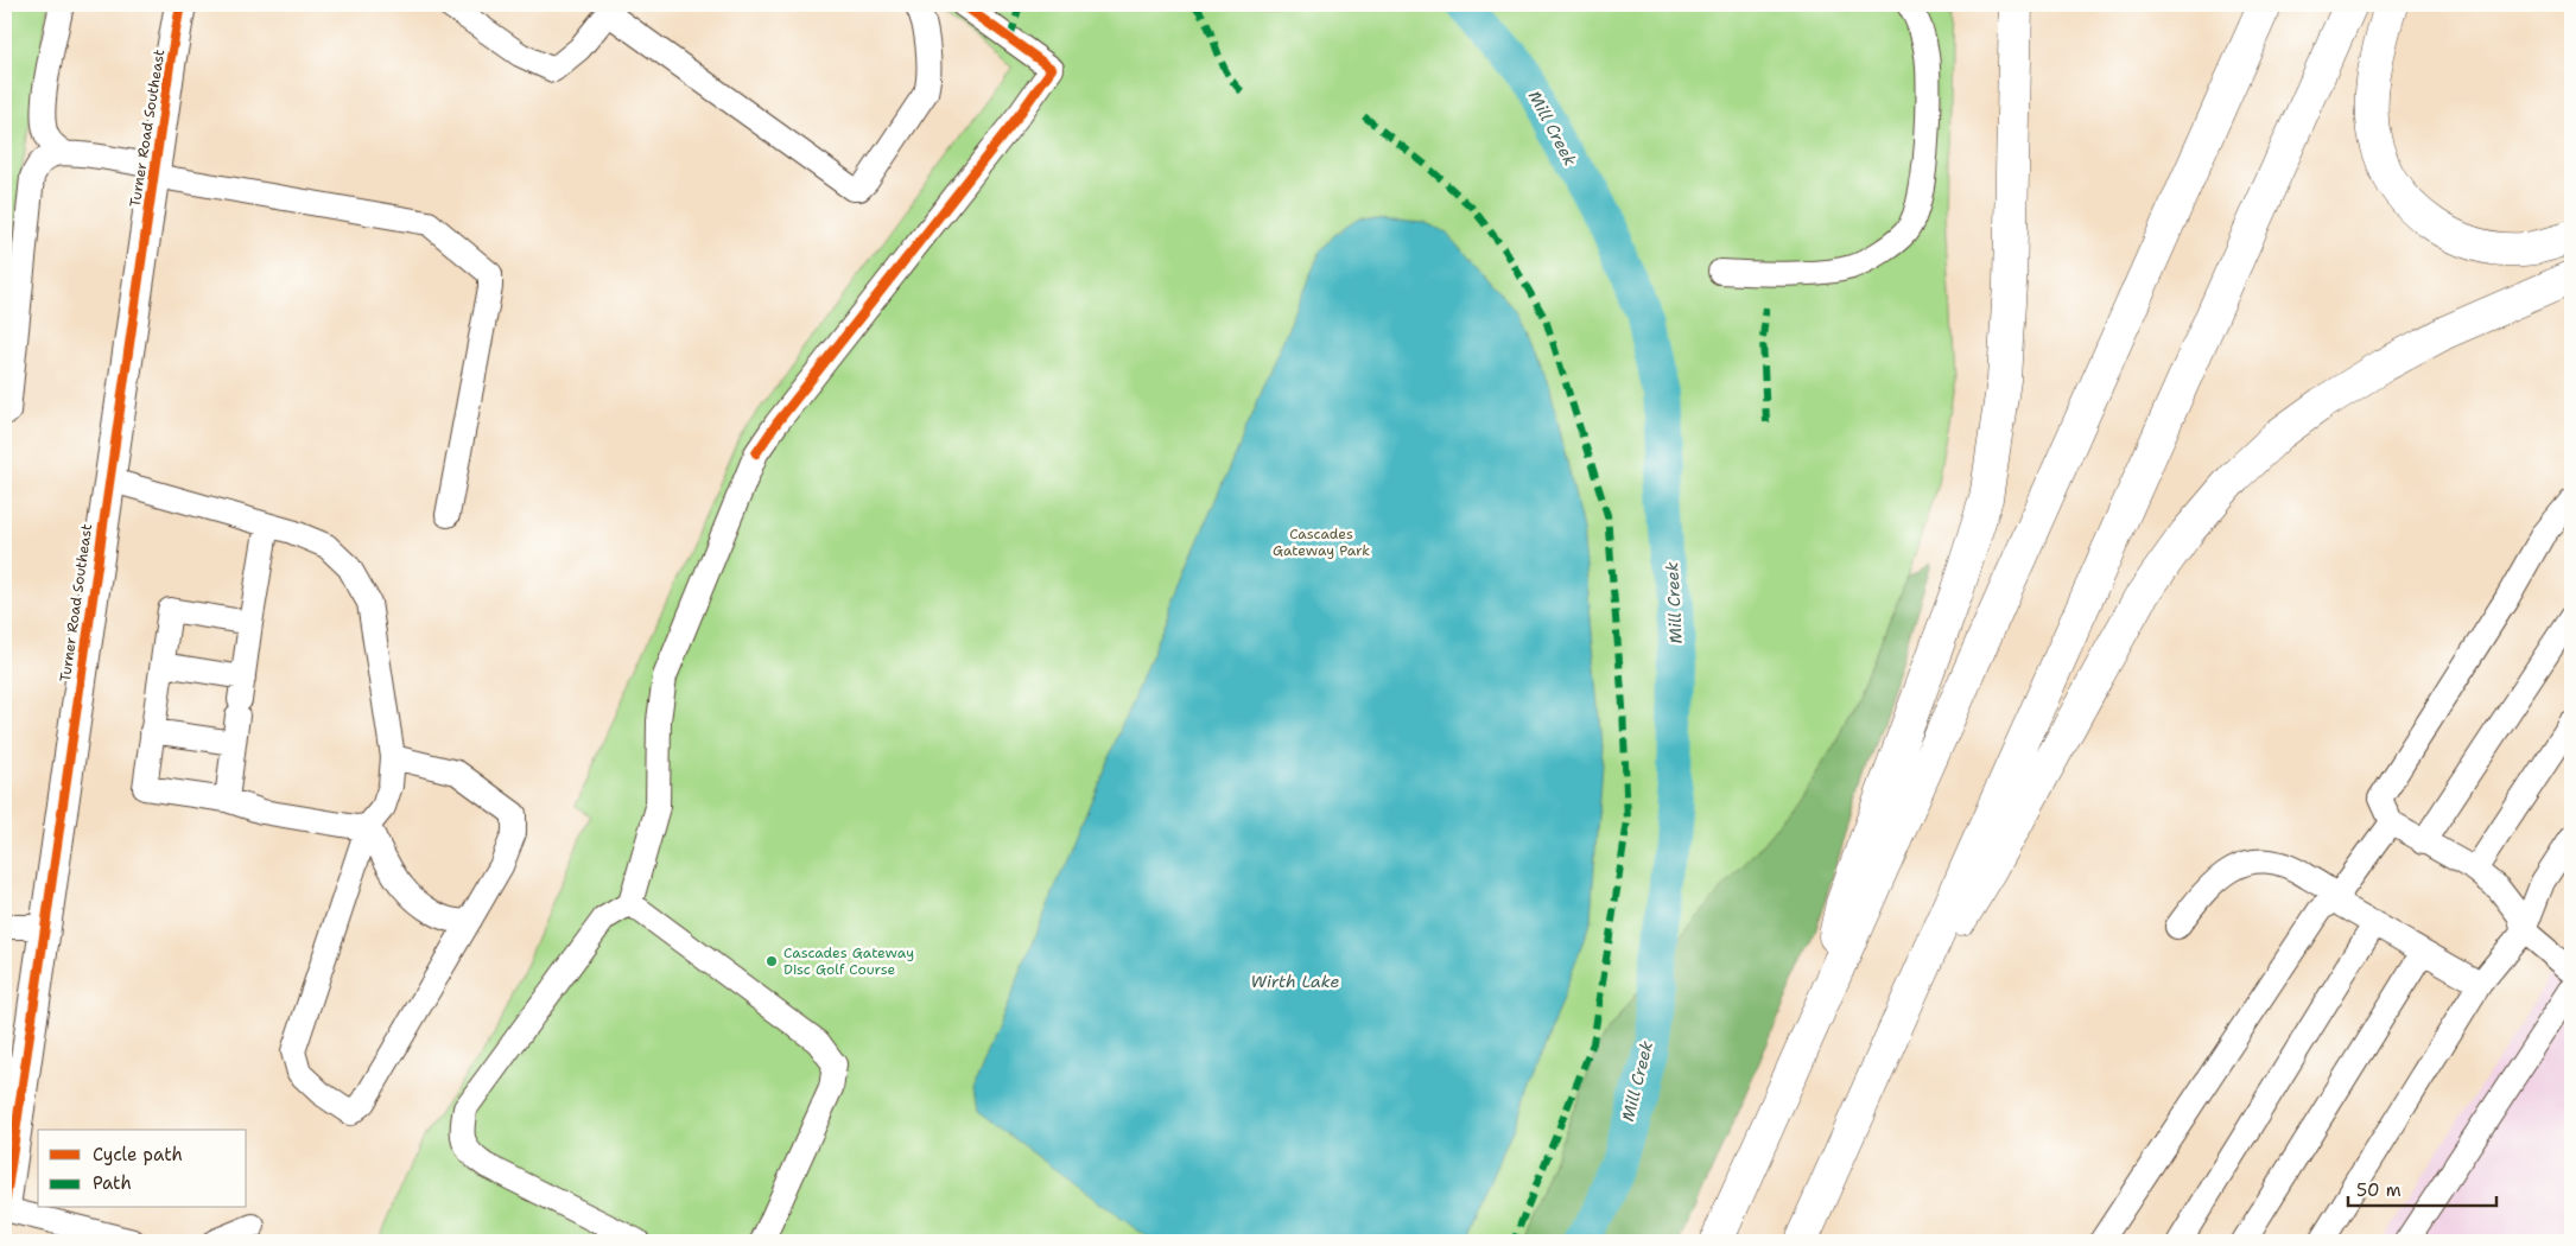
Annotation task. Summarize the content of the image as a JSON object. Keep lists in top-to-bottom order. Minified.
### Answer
{"streets":{"main road":["Turner Road Southeast"]},"water":["Mill Creek","Wirth Lake"],"parks":["Cascades Gateway Park"],"places":["Cascades Gateway Disc Golf Course"],"legend":["Cycle path","Path"],"scale_bar":"50 m"}
